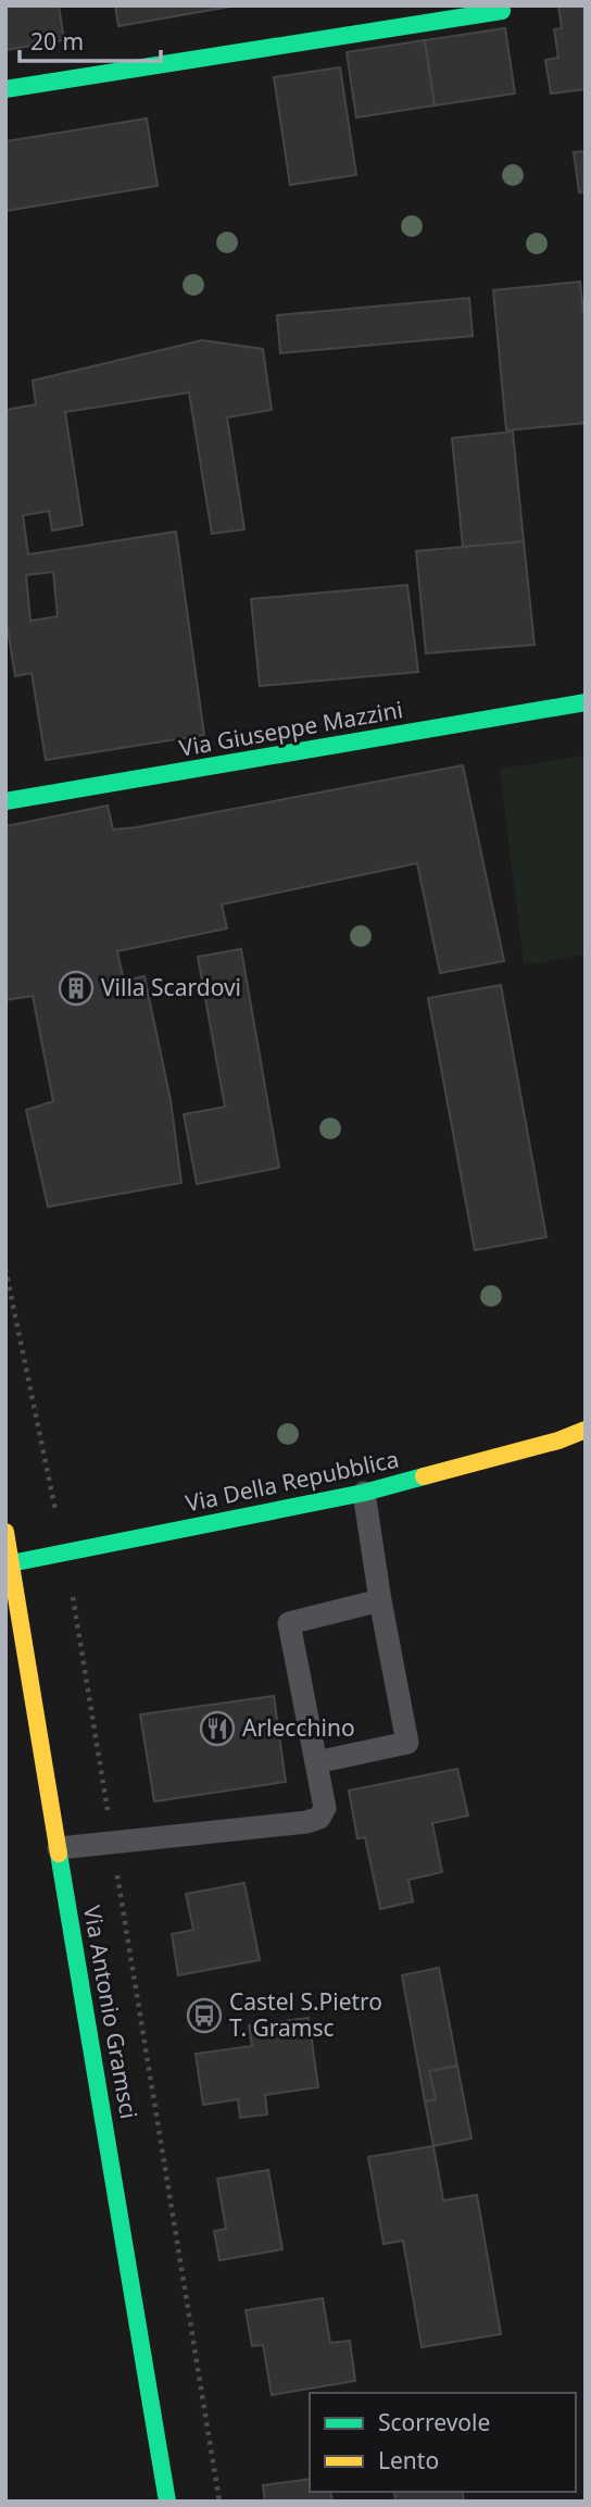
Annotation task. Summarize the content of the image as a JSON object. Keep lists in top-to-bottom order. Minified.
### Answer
{"streets":{"street":["Via Giuseppe Mazzini","Via Della Repubblica","Via Antonio Gramsci"]},"crossings":[["Via Della Repubblica","Via Antonio Gramsci"]],"places":{"building":["Villa Scardovi"],"restaurant":["Arlecchino"],"bus stop":["Castel S.Pietro T. Gramsc"]},"legend":["Scorrevole","Lento"],"scale_bar":"20 m"}
